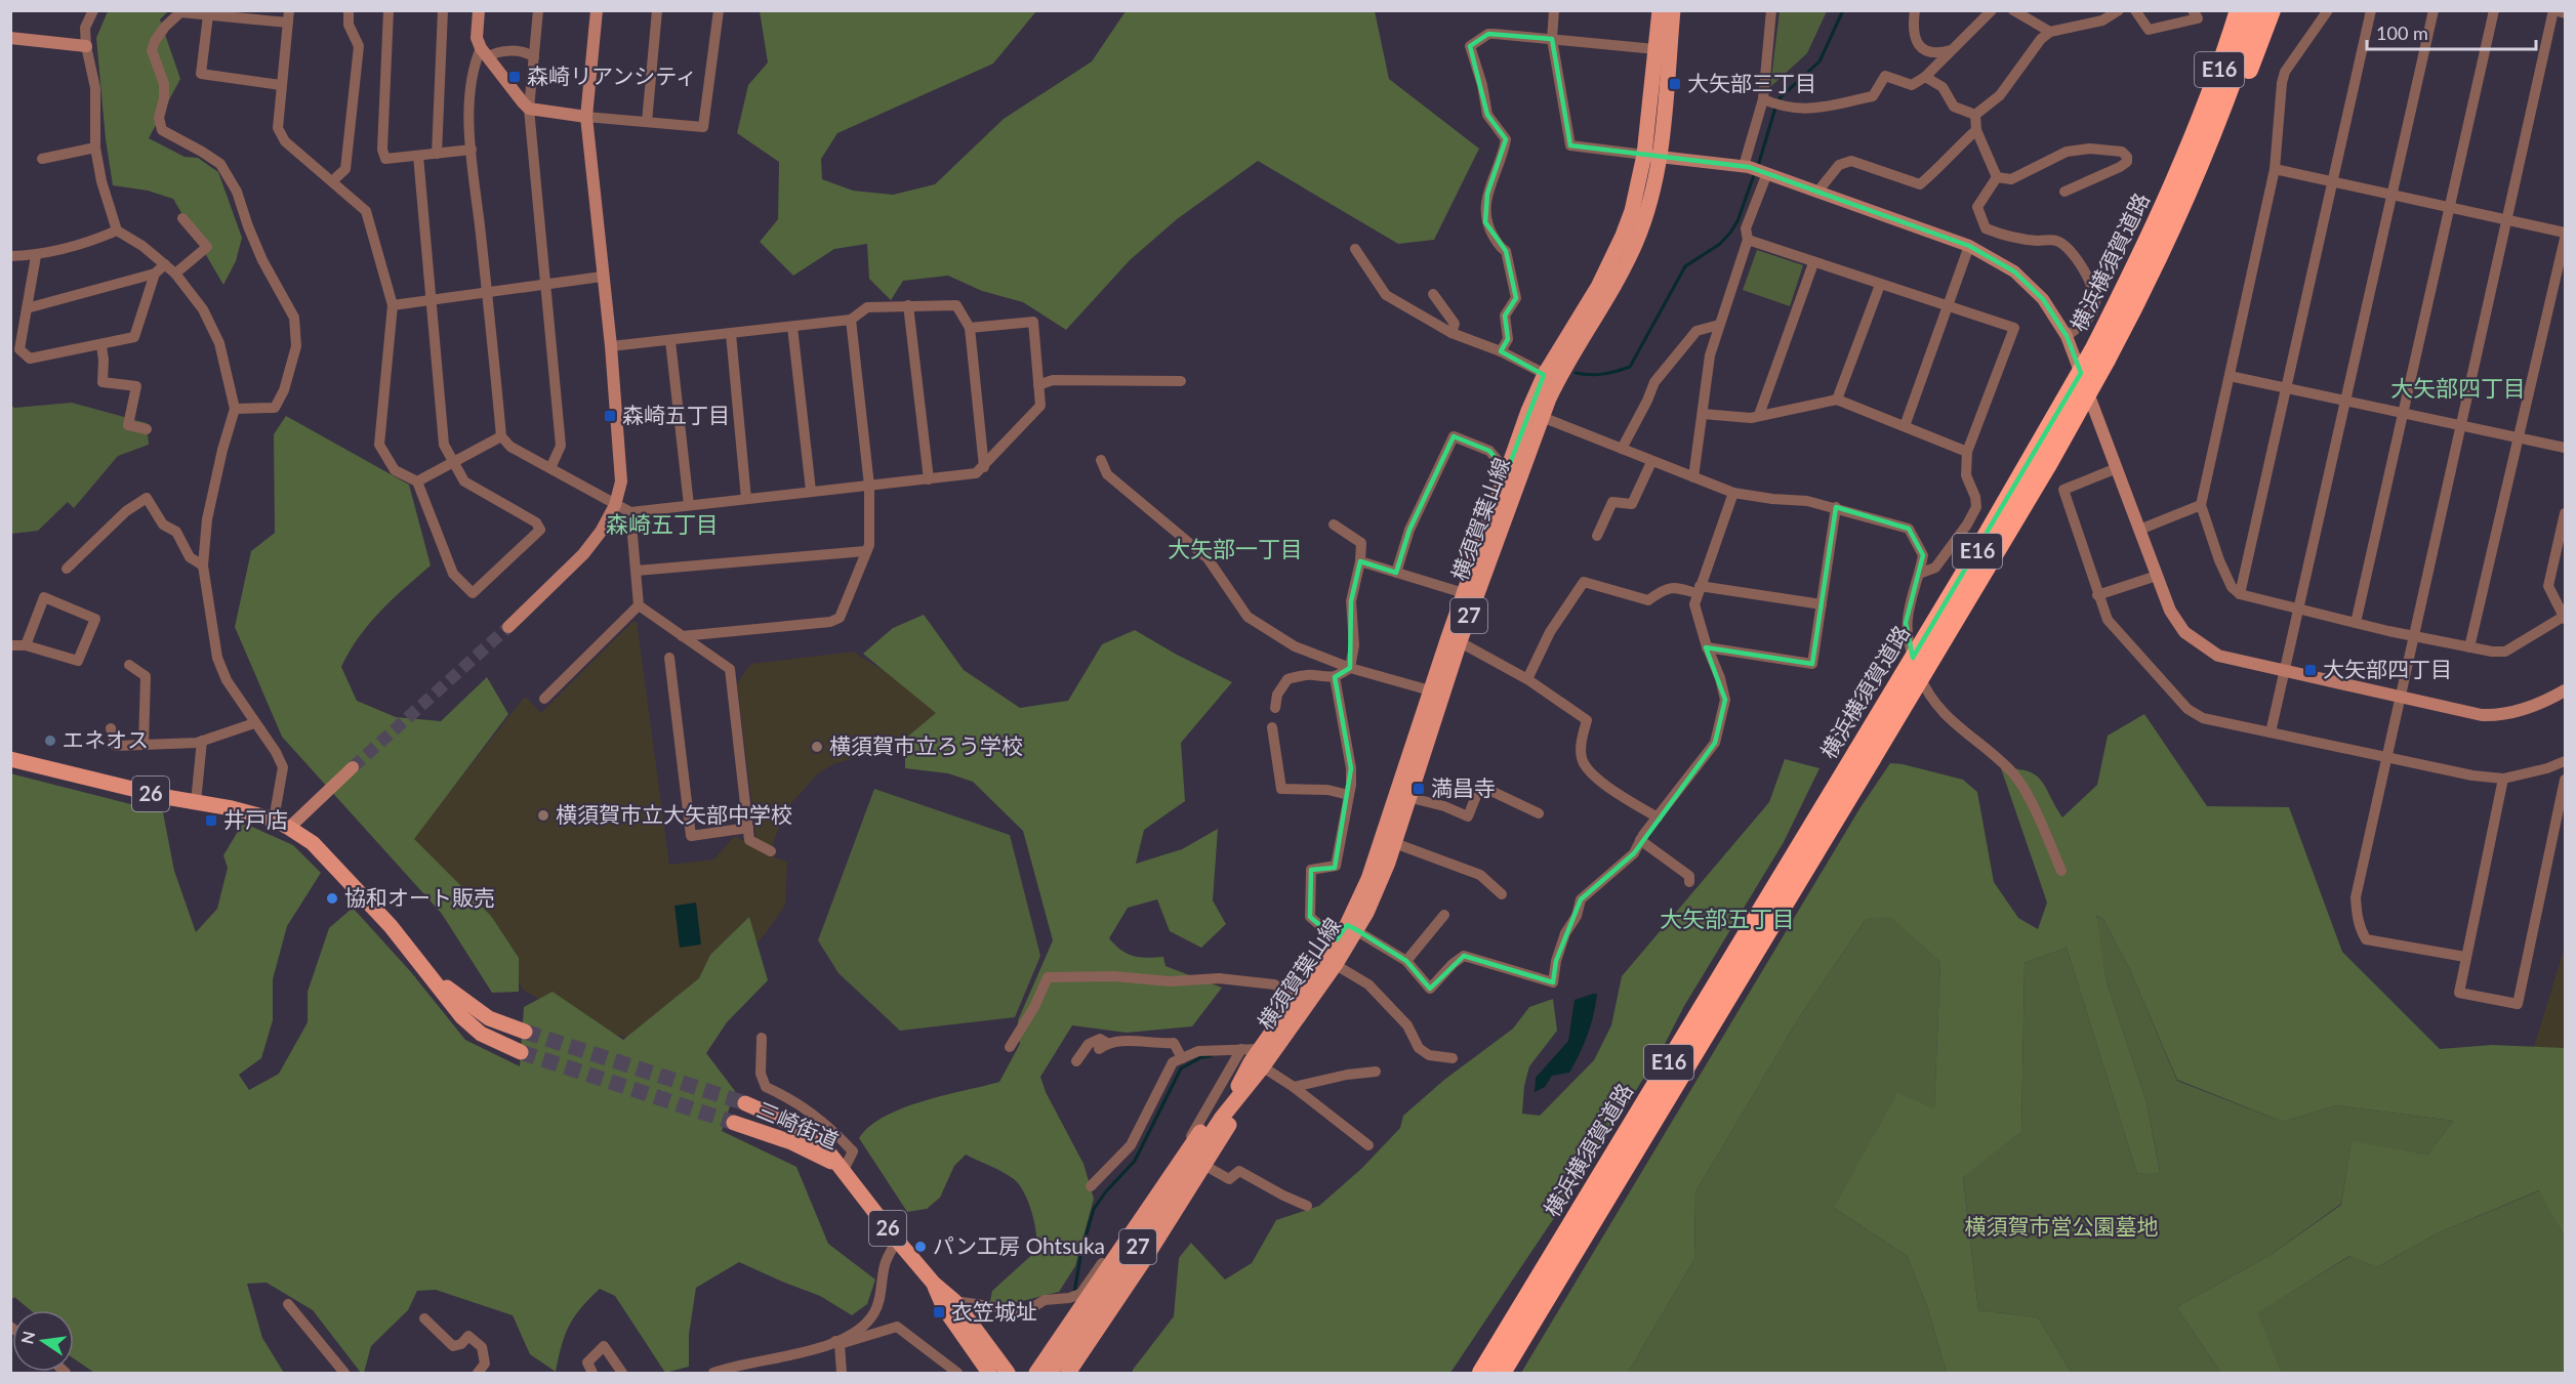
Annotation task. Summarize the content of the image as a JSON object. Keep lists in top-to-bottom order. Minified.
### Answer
{"streets":{"highway":["E16","横浜横須賀道路"],"main road":["横須賀葉山線","27","26","三崎街道"]},"districts":["大矢部四丁目","森崎五丁目","大矢部一丁目","大矢部五丁目"],"parks":["横須賀市営公園墓地"],"places":{"transit":["森崎リアンシティ","大矢部三丁目","森崎五丁目","大矢部四丁目","満昌寺","井戸店","衣笠城址"],"other":["エネオス","横須賀市立ろう学校","横須賀市立大矢部中学校","協和オート販売","パン工房 Ohtsuka"]},"scale_bar":"100 m","north":"left"}
